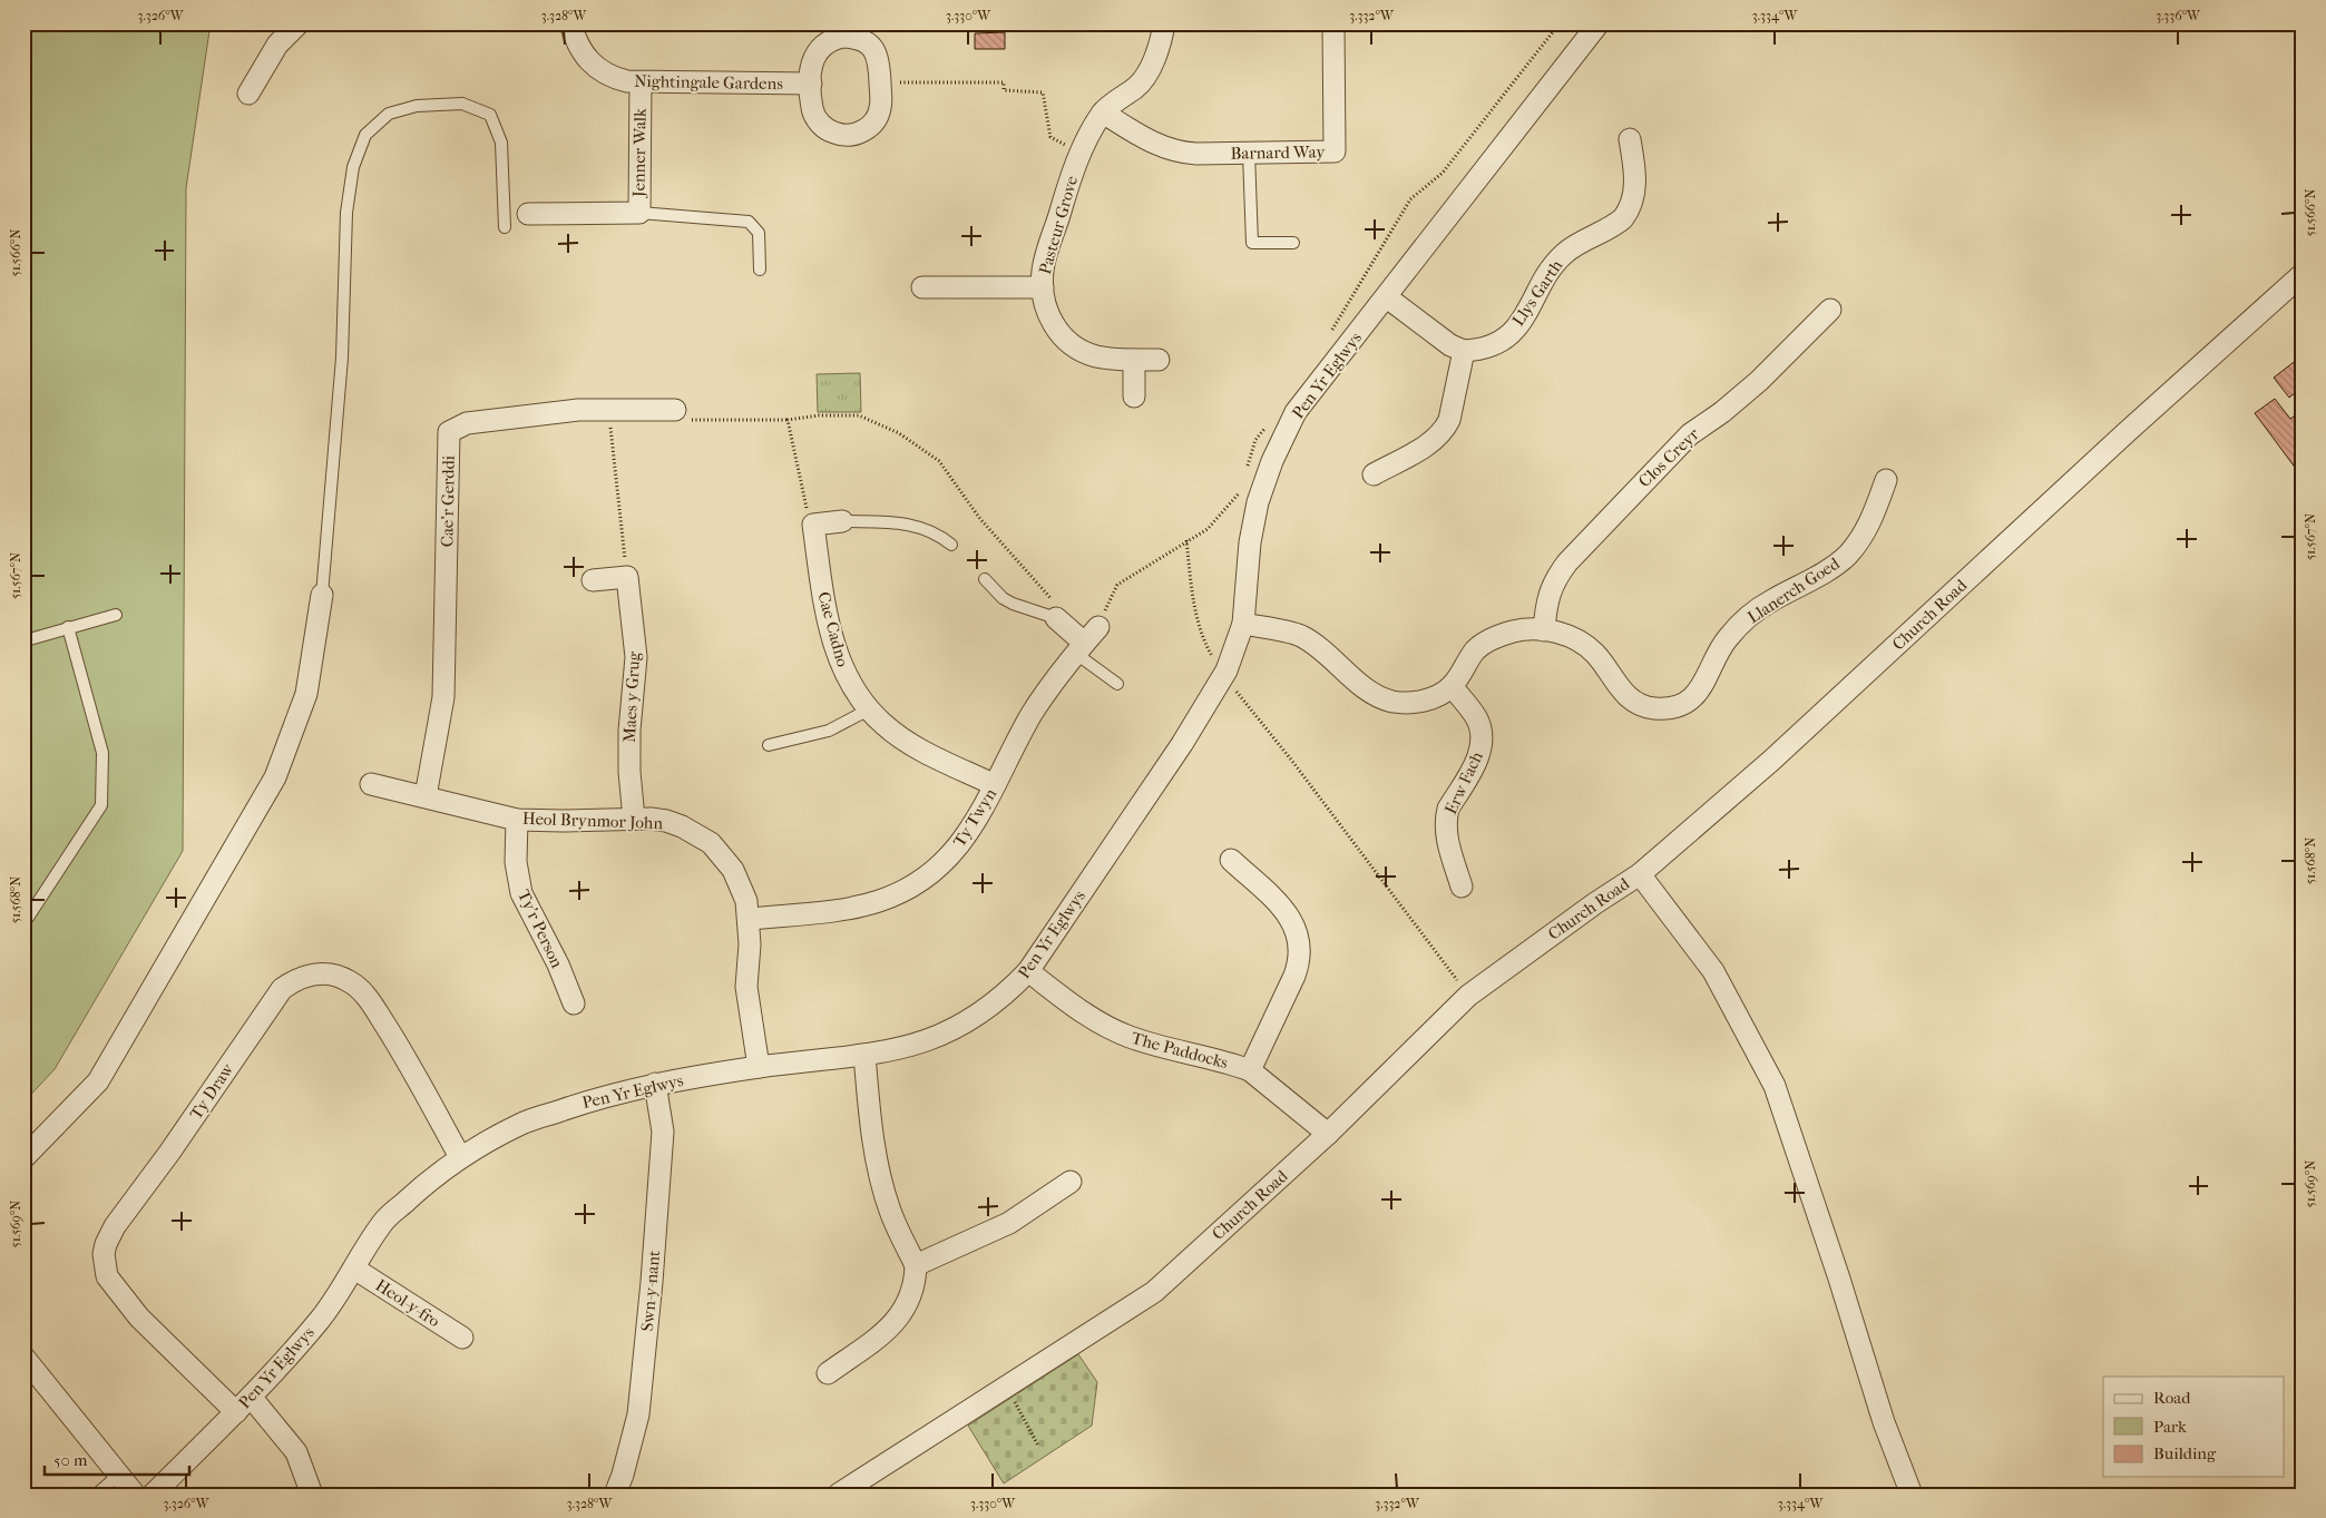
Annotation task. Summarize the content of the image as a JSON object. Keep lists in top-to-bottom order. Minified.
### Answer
{"streets":{"street":["Nightingale Gardens","Jenner Walk","Barnard Way","Pasteur Grove","Llys Garth","Pen Yr Eglwys","Clos Creyr","Cae'r Gerddi","Llanerch Goed","Church Road","Cae Cadno","Maes y Grug","Erw Fach","Ty Twyn","Heol Brynmor John","Ty'r Person","The Paddocks","Ty Draw","Swn-y-nant","Heol-y-fro"]},"crossings":[["Nightingale Gardens","Jenner Walk"],["Barnard Way","Pasteur Grove"],["Pen Yr Eglwys","Llanerch Goed"],["Pen Yr Eglwys","Heol Brynmor John"],["Pen Yr Eglwys","The Paddocks"],["Pen Yr Eglwys","Ty Draw"],["Pen Yr Eglwys","Swn-y-nant"],["Pen Yr Eglwys","Heol-y-fro"],["Clos Creyr","Llanerch Goed"],["Cae'r Gerddi","Heol Brynmor John"],["Llanerch Goed","Erw Fach"],["Church Road","The Paddocks"],["Cae Cadno","Ty Twyn"],["Maes y Grug","Heol Brynmor John"],["Ty Twyn","Heol Brynmor John"],["Heol Brynmor John","Ty'r Person"]],"legend":["Road","Park","Building"],"scale_bar":"50 m","coordinates":["3.326°W","3.328°W","3.330°W","3.332°W","3.334°W","3.336°W","51.566°N","51.567°N","51.568°N","51.569°N"]}
